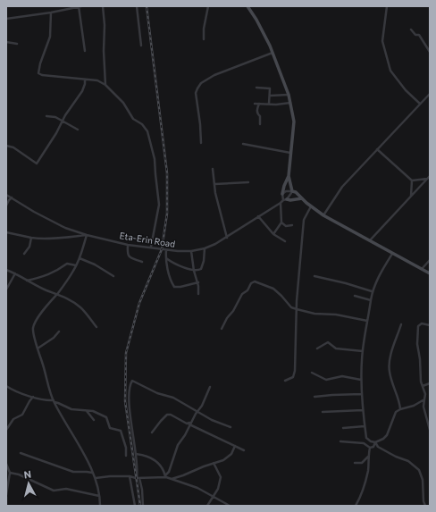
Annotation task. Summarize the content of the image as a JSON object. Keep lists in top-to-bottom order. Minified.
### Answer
{"streets":{"street":["Eta-Erin Road"]},"north":"top"}
